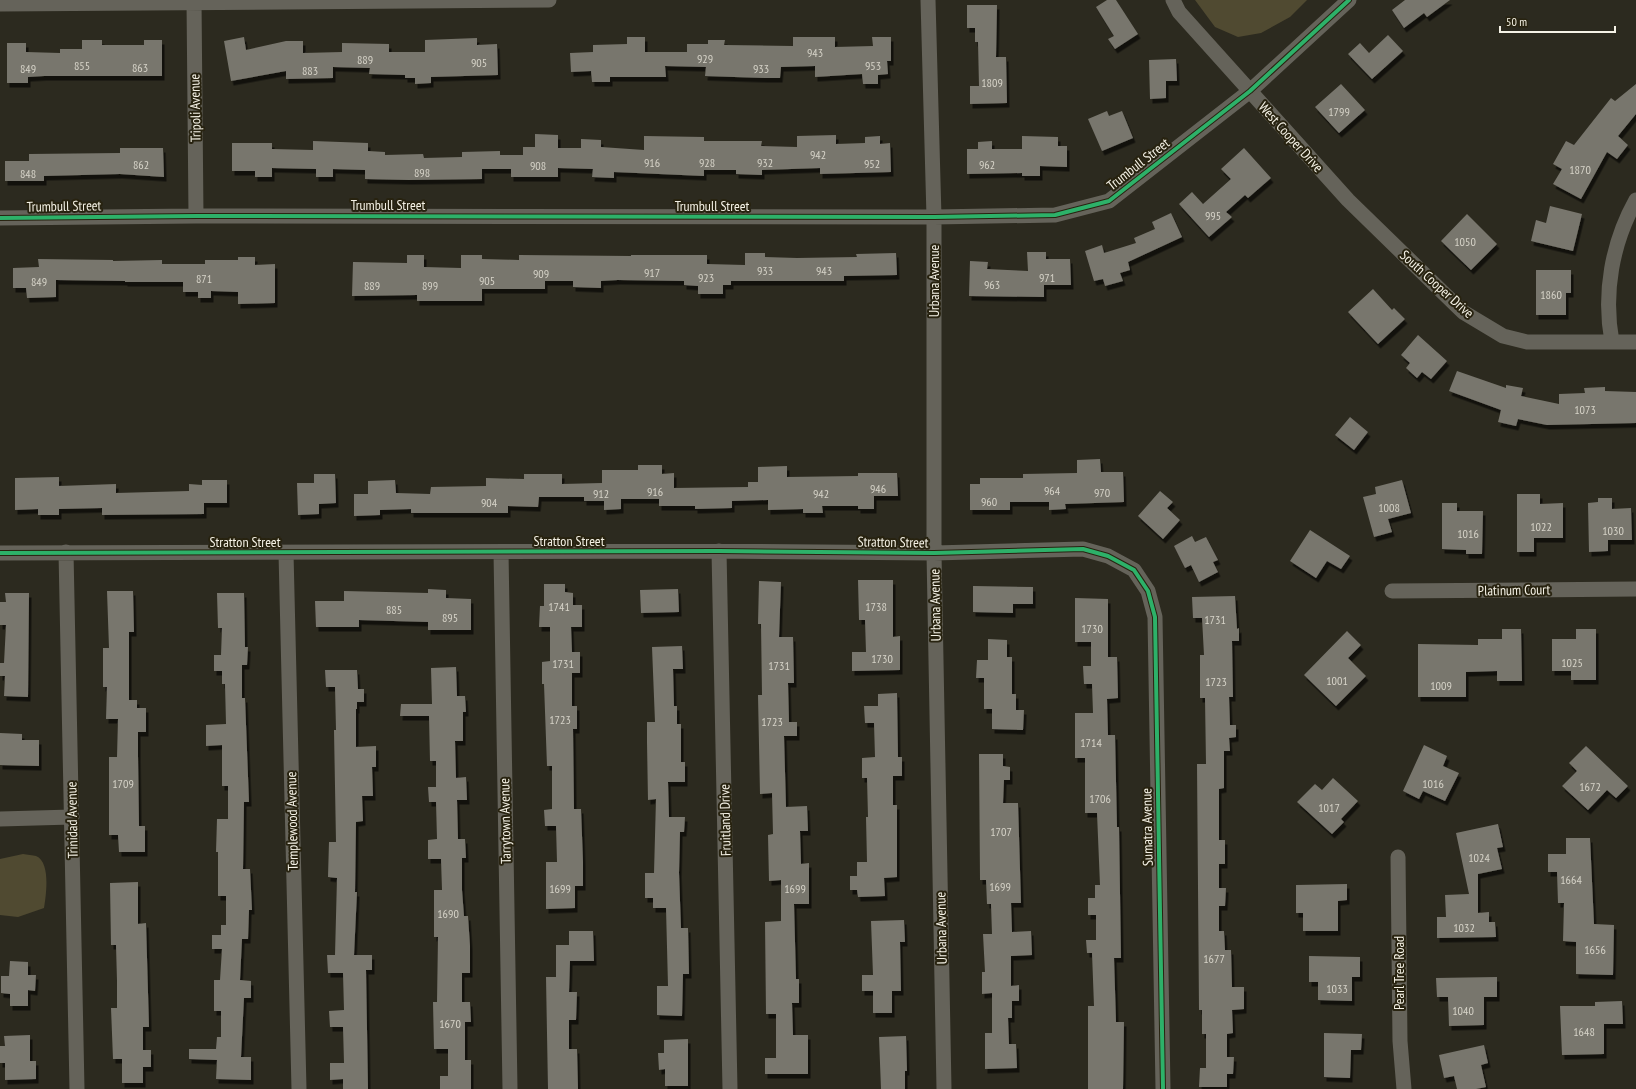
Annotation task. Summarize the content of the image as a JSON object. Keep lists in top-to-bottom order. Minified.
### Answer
{"streets":{"street":["Tripoli Avenue","West Cooper Drive","Trumbull Street","Urbana Avenue","South Cooper Drive","Stratton Street","Platinum Court","Trinidad Avenue","Fruitland Drive","Templewood Avenue","Tarrytown Avenue","Sumatra Avenue","Pearl Tree Road"]},"crossings":[["Tripoli Avenue","Trumbull Street"],["West Cooper Drive","Trumbull Street"],["West Cooper Drive","South Cooper Drive"],["Trumbull Street","Urbana Avenue"],["Urbana Avenue","Stratton Street"],["Stratton Street","Trinidad Avenue"],["Stratton Street","Fruitland Drive"],["Stratton Street","Templewood Avenue"],["Stratton Street","Tarrytown Avenue"],["Stratton Street","Sumatra Avenue"]],"house_numbers":["943","929","889","905","855","953","863","849","933","883","1809","1799","942","916","928","932","952","862","962","908","1870","898","848","995","1050","933","943","917","909","923","971","871","905","849","963","889","899","1860","1073","946","964","916","970","912","942","960","904","1008","1022","1030","1016","1741","1738","885","895","1731","1730","1730","1025","1731","1731","1001","1723","1009","1723","1723","1714","1709","1016","1672","1706","1017","1707","1024","1664","1699","1699","1699","1690","1032","1656","1677","1033","1040","1670","1648"],"scale_bar":"50 m"}
